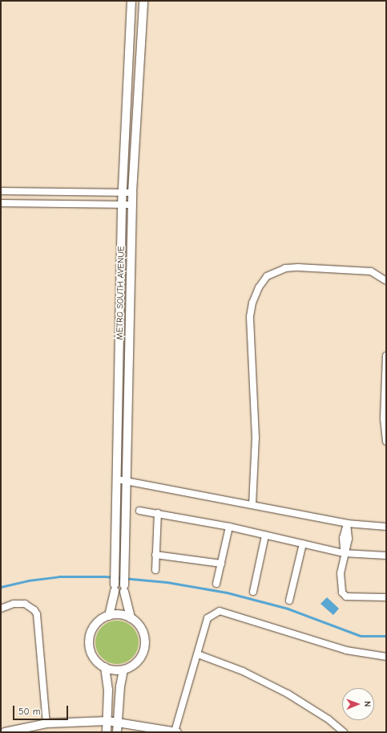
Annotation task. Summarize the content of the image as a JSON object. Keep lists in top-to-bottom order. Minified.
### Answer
{"streets":{"street":["METRO SOUTH AVENUE"]},"scale_bar":"50 m","north":"right"}
